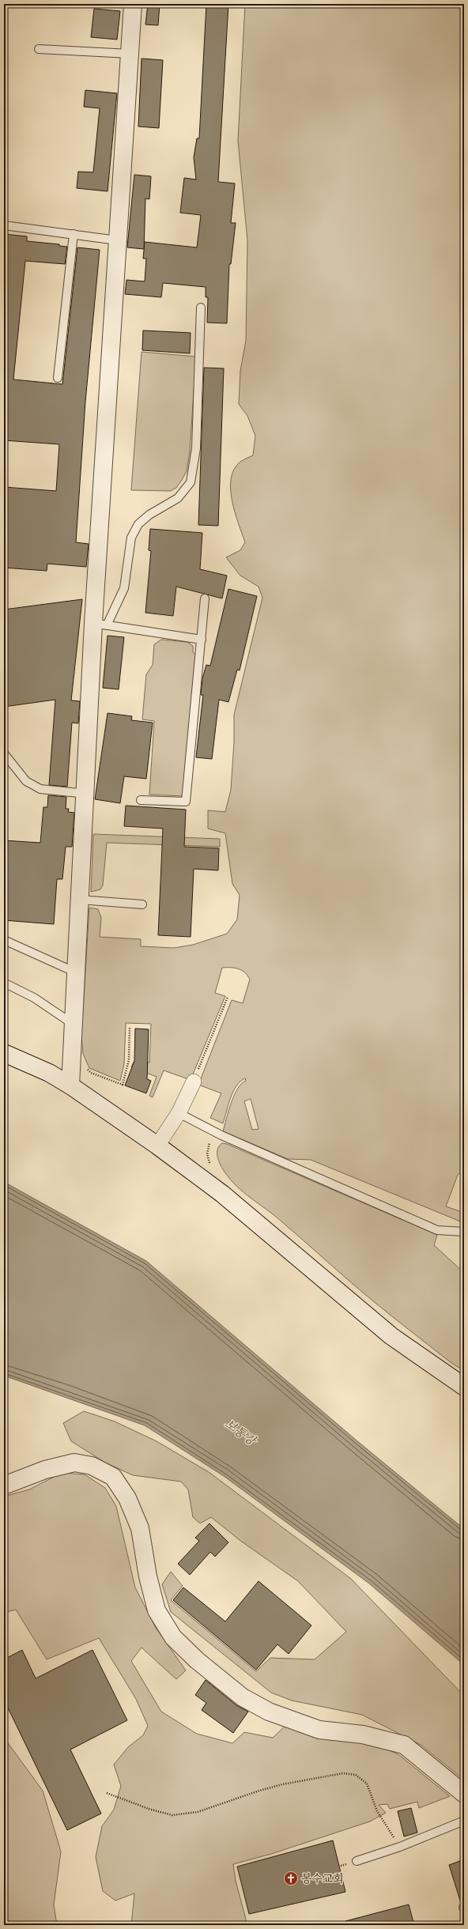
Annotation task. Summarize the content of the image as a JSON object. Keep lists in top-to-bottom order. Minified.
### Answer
{"water":["보통강"],"places":{"church":["봉수교회"]}}
